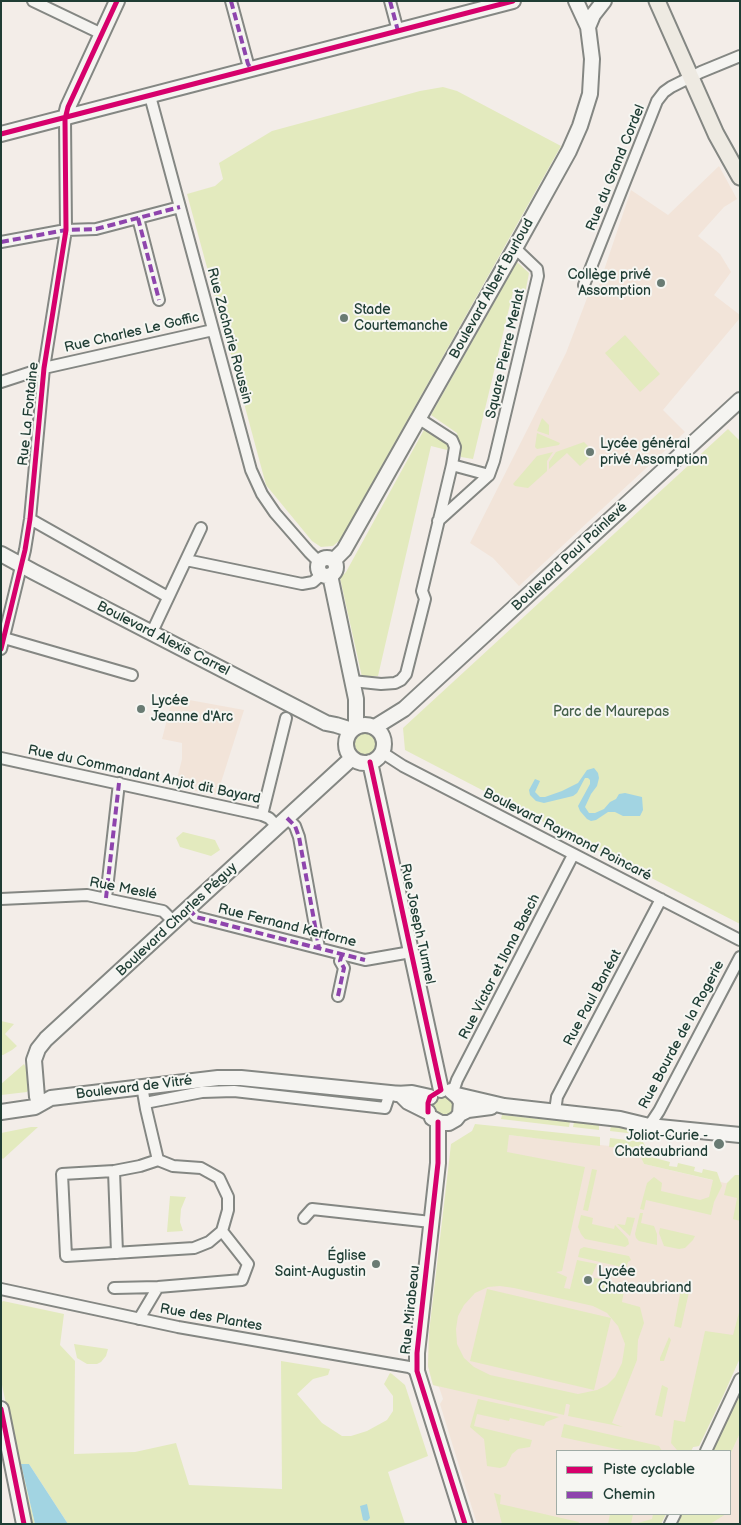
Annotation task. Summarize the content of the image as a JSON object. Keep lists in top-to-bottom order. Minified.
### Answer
{"streets":{"street":["Rue du Grand Cordel","Boulevard Albert Burloud","Rue Charles Le Goffic","Rue Zacharie Roussin","Square Pierre Merlat","Rue La Fontaine","Boulevard Paul Painlevé","Boulevard Alexis Carrel","Rue du Commandant Anjot dit Bayard","Boulevard Raymond Poincaré","Rue Meslé","Boulevard Charles Péguy","Rue Joseph Turmel","Rue Fernand Kerforne","Rue Victor et Ilona Basch","Rue Paul Banéat","Rue Bourde de la Rogerie","Boulevard de Vitré","Rue Mirabeau","Rue des Plantes"]},"crossings":[["Boulevard Albert Burloud","Rue Zacharie Roussin"],["Boulevard Albert Burloud","Square Pierre Merlat"],["Rue Charles Le Goffic","Rue Zacharie Roussin"],["Rue Charles Le Goffic","Rue La Fontaine"],["Rue La Fontaine","Boulevard Alexis Carrel"],["Boulevard Paul Painlevé","Boulevard Alexis Carrel"],["Boulevard Paul Painlevé","Boulevard Raymond Poincaré"],["Boulevard Paul Painlevé","Boulevard Charles Péguy"],["Boulevard Paul Painlevé","Rue Joseph Turmel"],["Boulevard Alexis Carrel","Boulevard Raymond Poincaré"],["Boulevard Alexis Carrel","Boulevard Charles Péguy"],["Boulevard Alexis Carrel","Rue Joseph Turmel"],["Rue du Commandant Anjot dit Bayard","Boulevard Charles Péguy"],["Boulevard Raymond Poincaré","Boulevard Charles Péguy"],["Boulevard Raymond Poincaré","Rue Joseph Turmel"],["Boulevard Raymond Poincaré","Rue Victor et Ilona Basch"],["Boulevard Raymond Poincaré","Rue Paul Banéat"],["Rue Meslé","Boulevard Charles Péguy"],["Boulevard Charles Péguy","Rue Joseph Turmel"],["Boulevard Charles Péguy","Rue Fernand Kerforne"],["Boulevard Charles Péguy","Boulevard de Vitré"],["Rue Joseph Turmel","Rue Fernand Kerforne"],["Rue Joseph Turmel","Rue Victor et Ilona Basch"],["Rue Joseph Turmel","Boulevard de Vitré"],["Rue Victor et Ilona Basch","Boulevard de Vitré"],["Rue Paul Banéat","Boulevard de Vitré"],["Rue Bourde de la Rogerie","Boulevard de Vitré"],["Boulevard de Vitré","Rue Mirabeau"],["Rue Mirabeau","Rue des Plantes"]],"parks":["Parc de Maurepas"],"places":["Collège privé Assomption","Stade Courtemanche","Lycée général privé Assomption","Lycée Jeanne d'Arc","Joliot-Curie - Chateaubriand","Église Saint-Augustin","Lycée Chateaubriand"],"legend":["Piste cyclable","Chemin"]}
